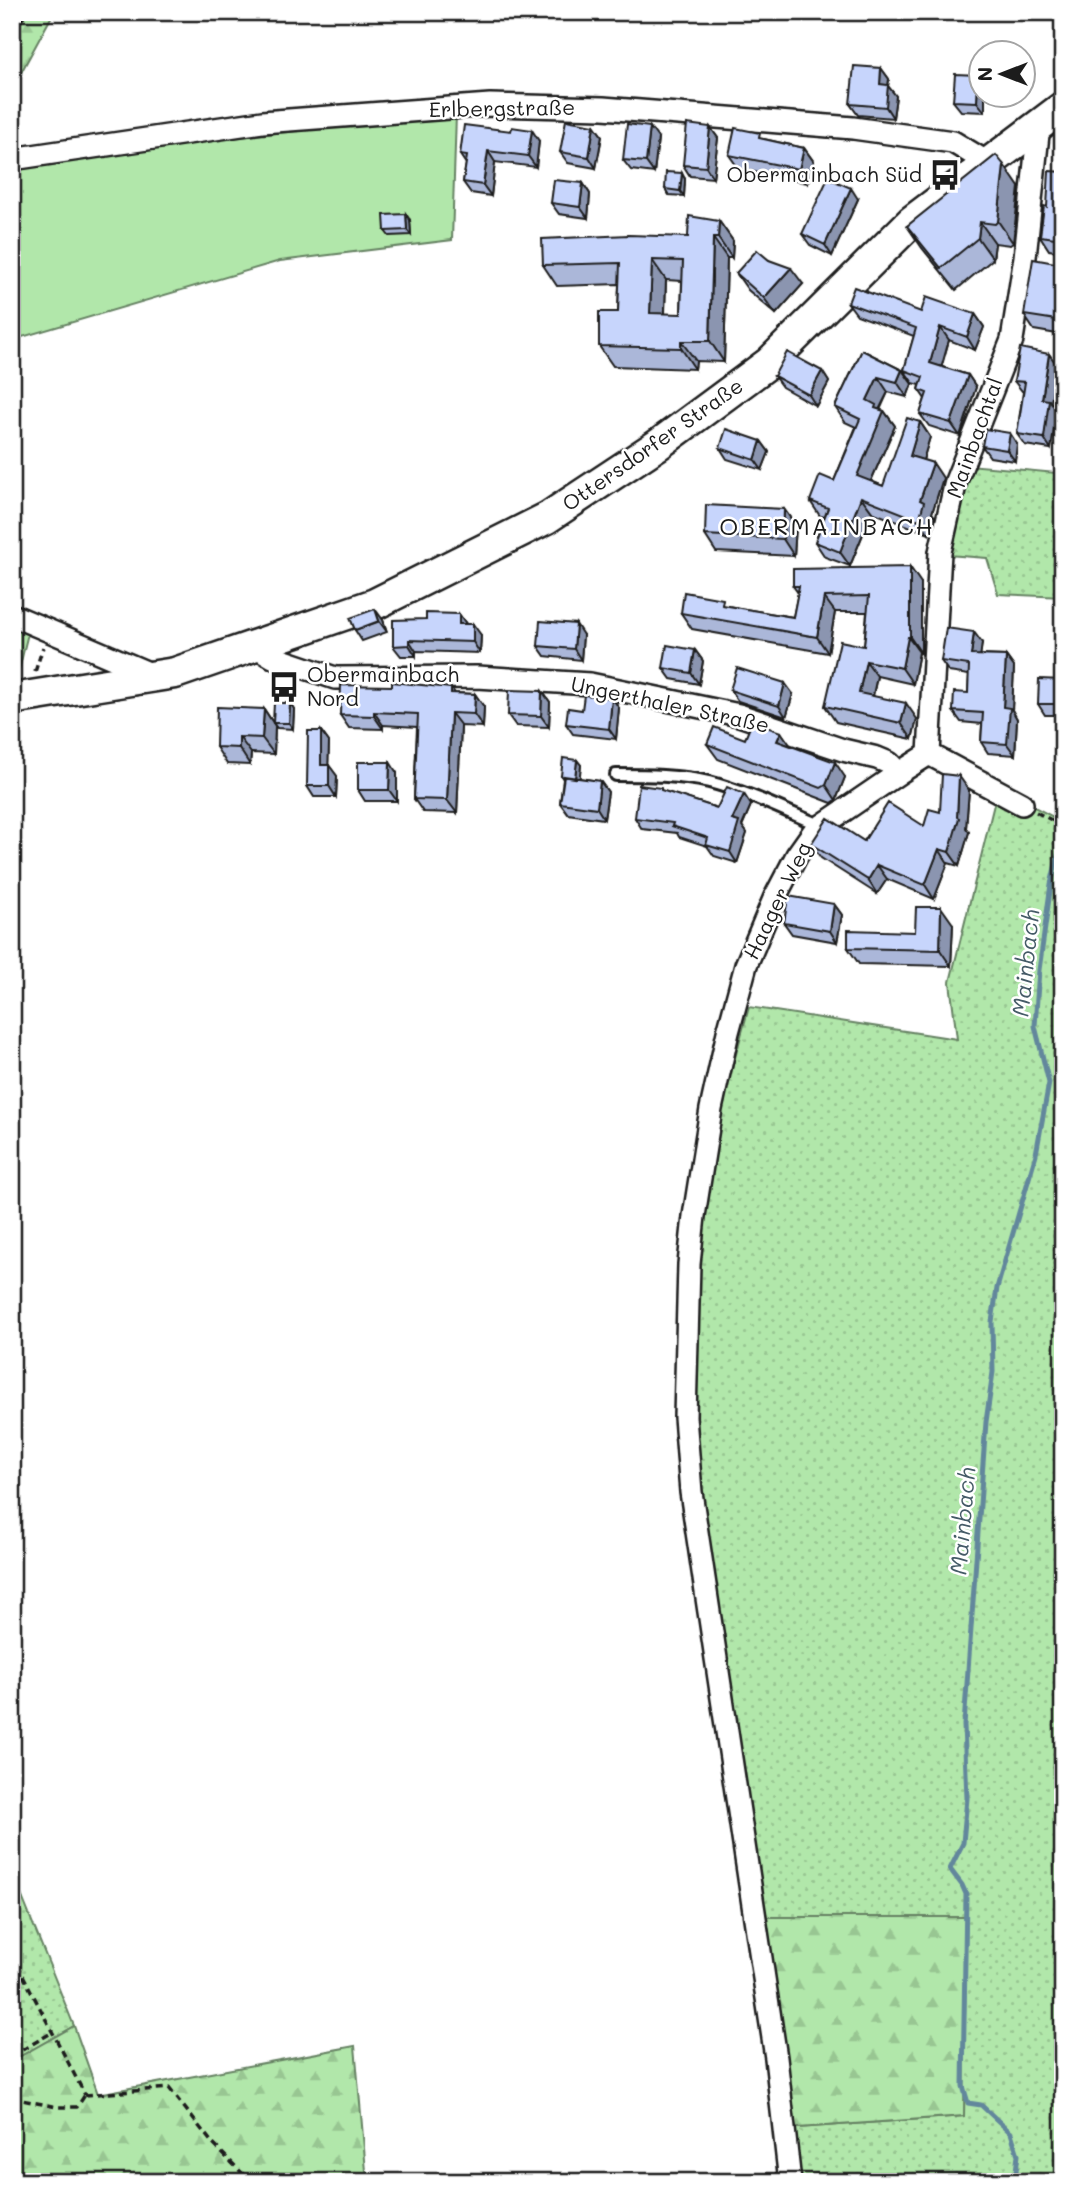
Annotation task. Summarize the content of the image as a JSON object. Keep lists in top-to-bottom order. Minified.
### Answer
{"streets":{"main road":["Ottersdorfer Straße"],"street":["Erlbergstraße","Mainbachtal","Ungerthaler Straße","Haager Weg"]},"crossings":[["Erlbergstraße","Ottersdorfer Straße"],["Mainbachtal","Ottersdorfer Straße"],["Ottersdorfer Straße","Ungerthaler Straße"],["Ungerthaler Straße","Haager Weg"]],"districts":["OBERMAINBACH"],"water":["Mainbach"],"places":{"bus stop":["Obermainbach Süd","Obermainbach Nord"]},"north":"left"}
